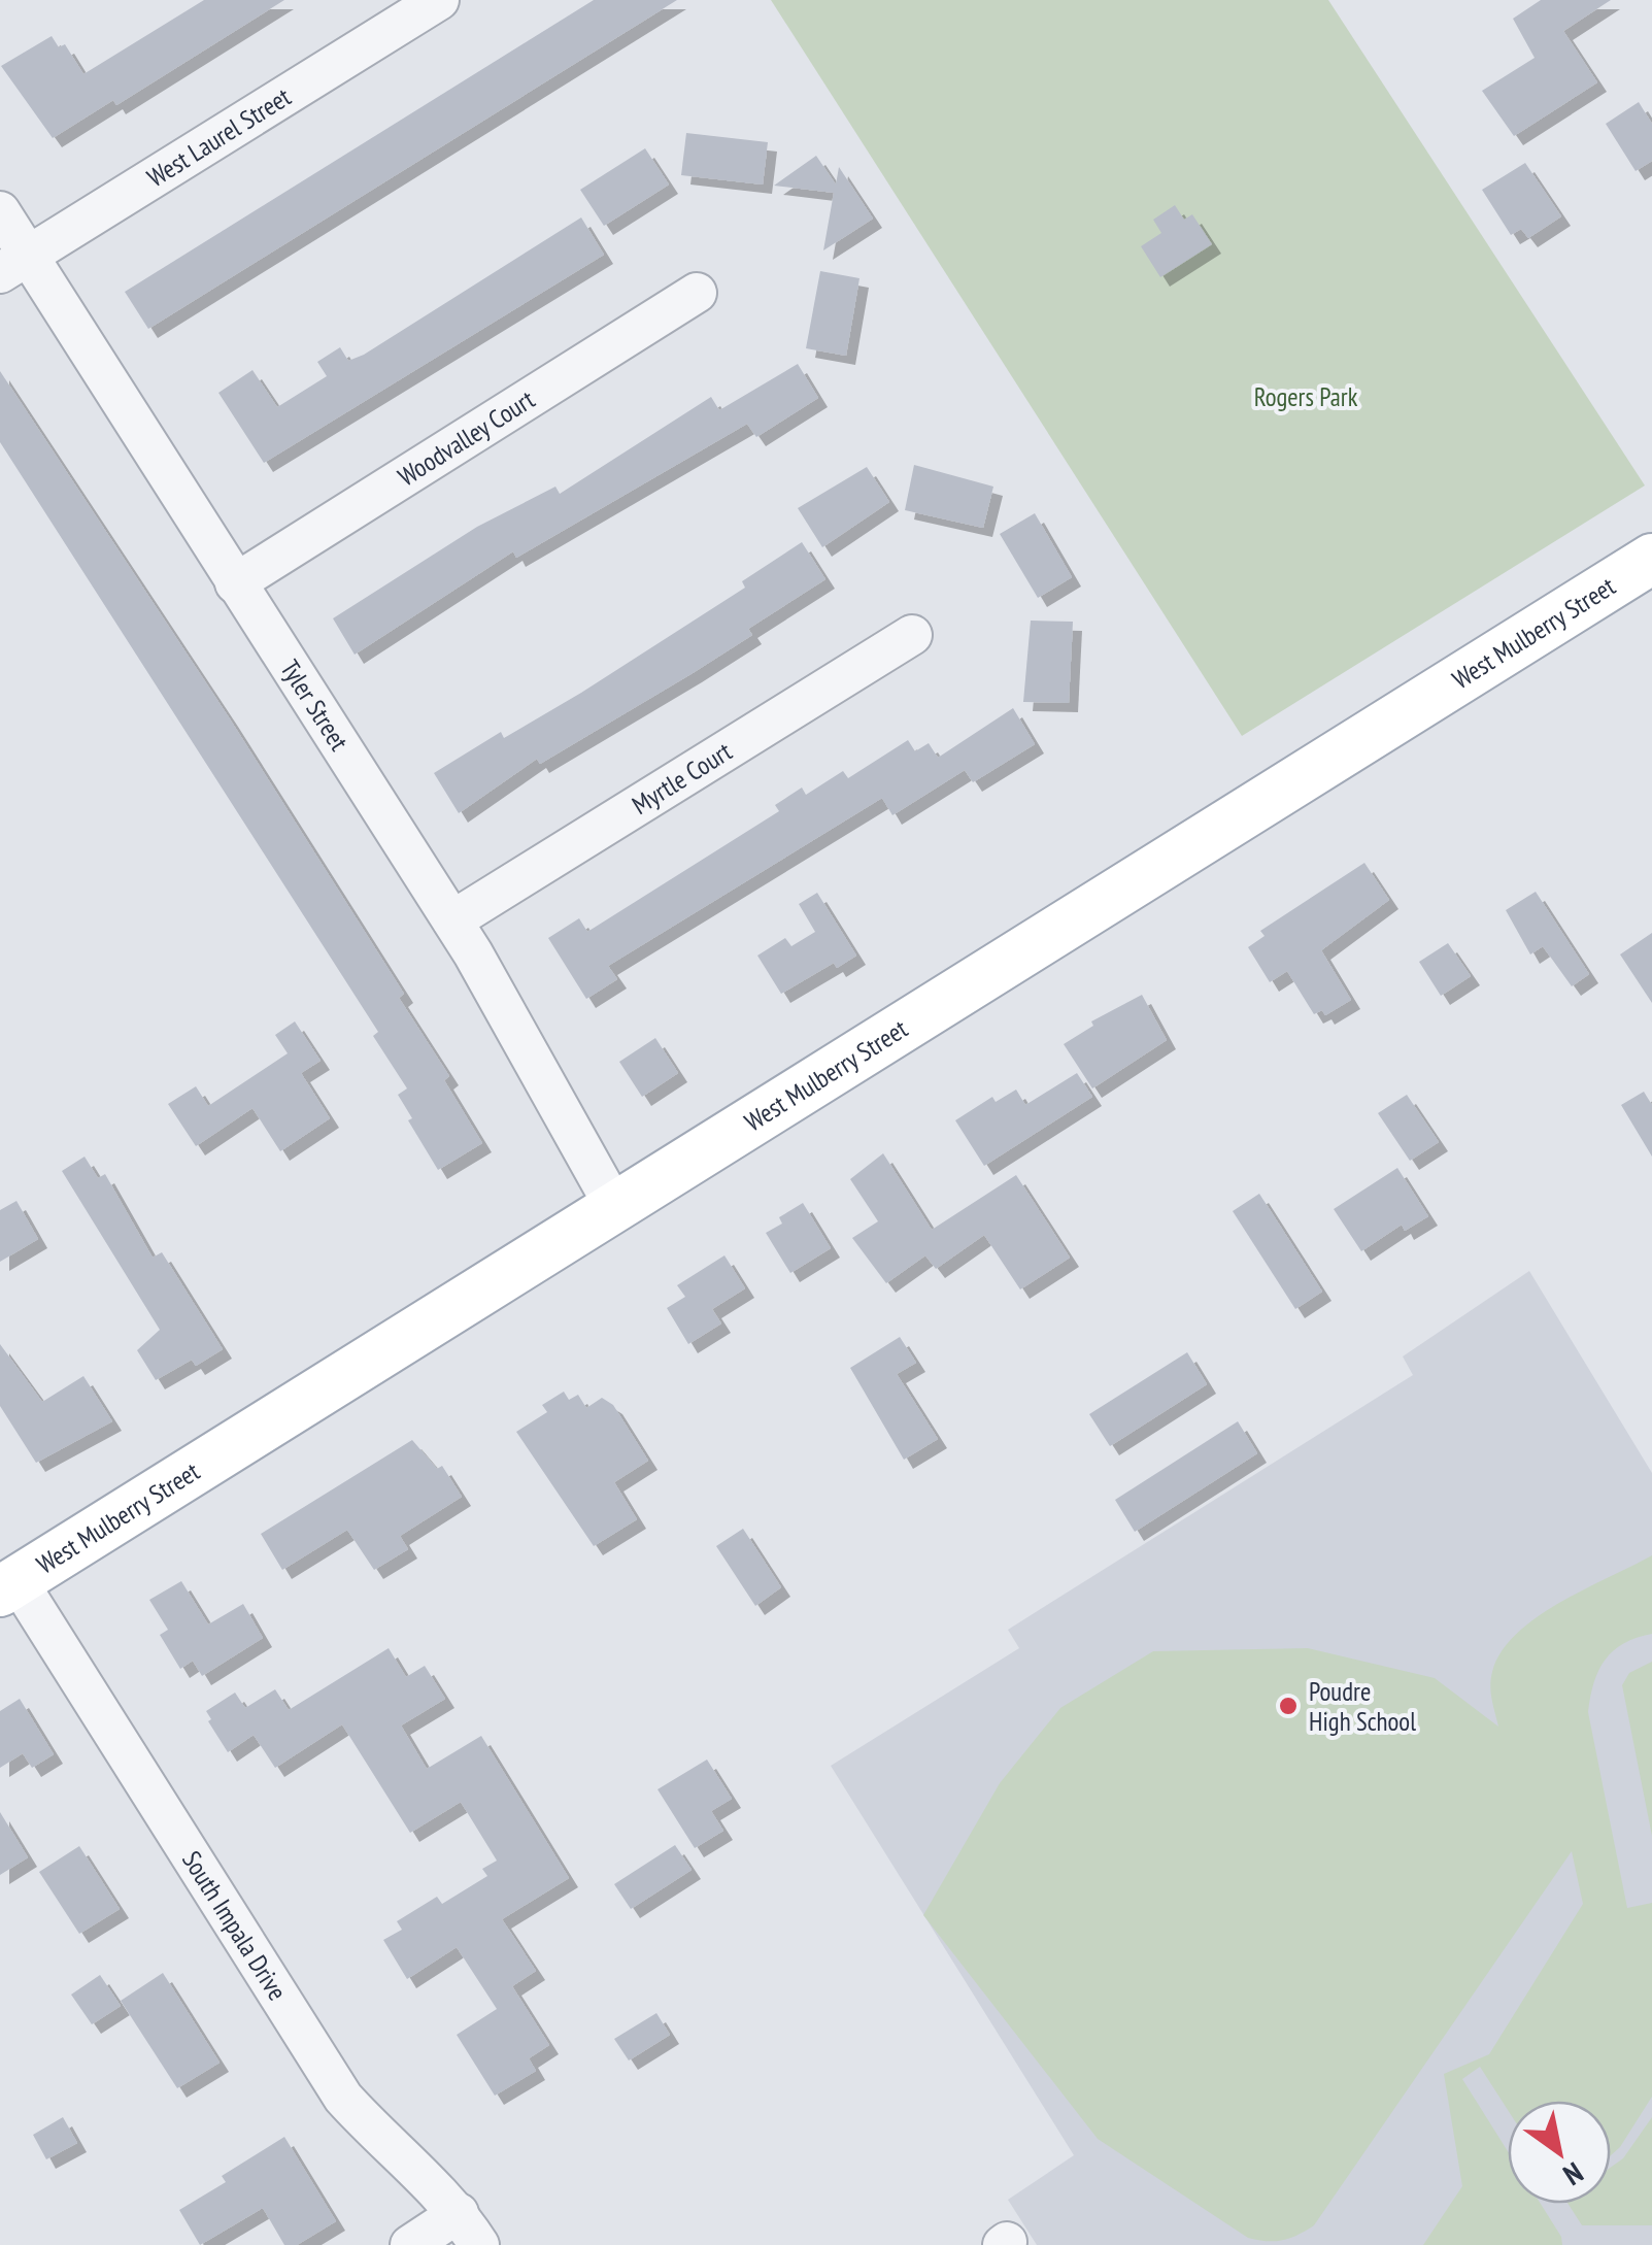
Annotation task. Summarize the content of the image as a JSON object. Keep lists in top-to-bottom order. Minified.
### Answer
{"streets":{"main road":["West Mulberry Street"],"street":["West Laurel Street","Woodvalley Court","Tyler Street","Myrtle Court","South Impala Drive"]},"crossings":[["West Laurel Street","Tyler Street"],["Woodvalley Court","Tyler Street"],["West Mulberry Street","Tyler Street"],["West Mulberry Street","South Impala Drive"],["Tyler Street","Myrtle Court"]],"parks":["Rogers Park"],"places":["Poudre High School"],"north":"bottom right"}
